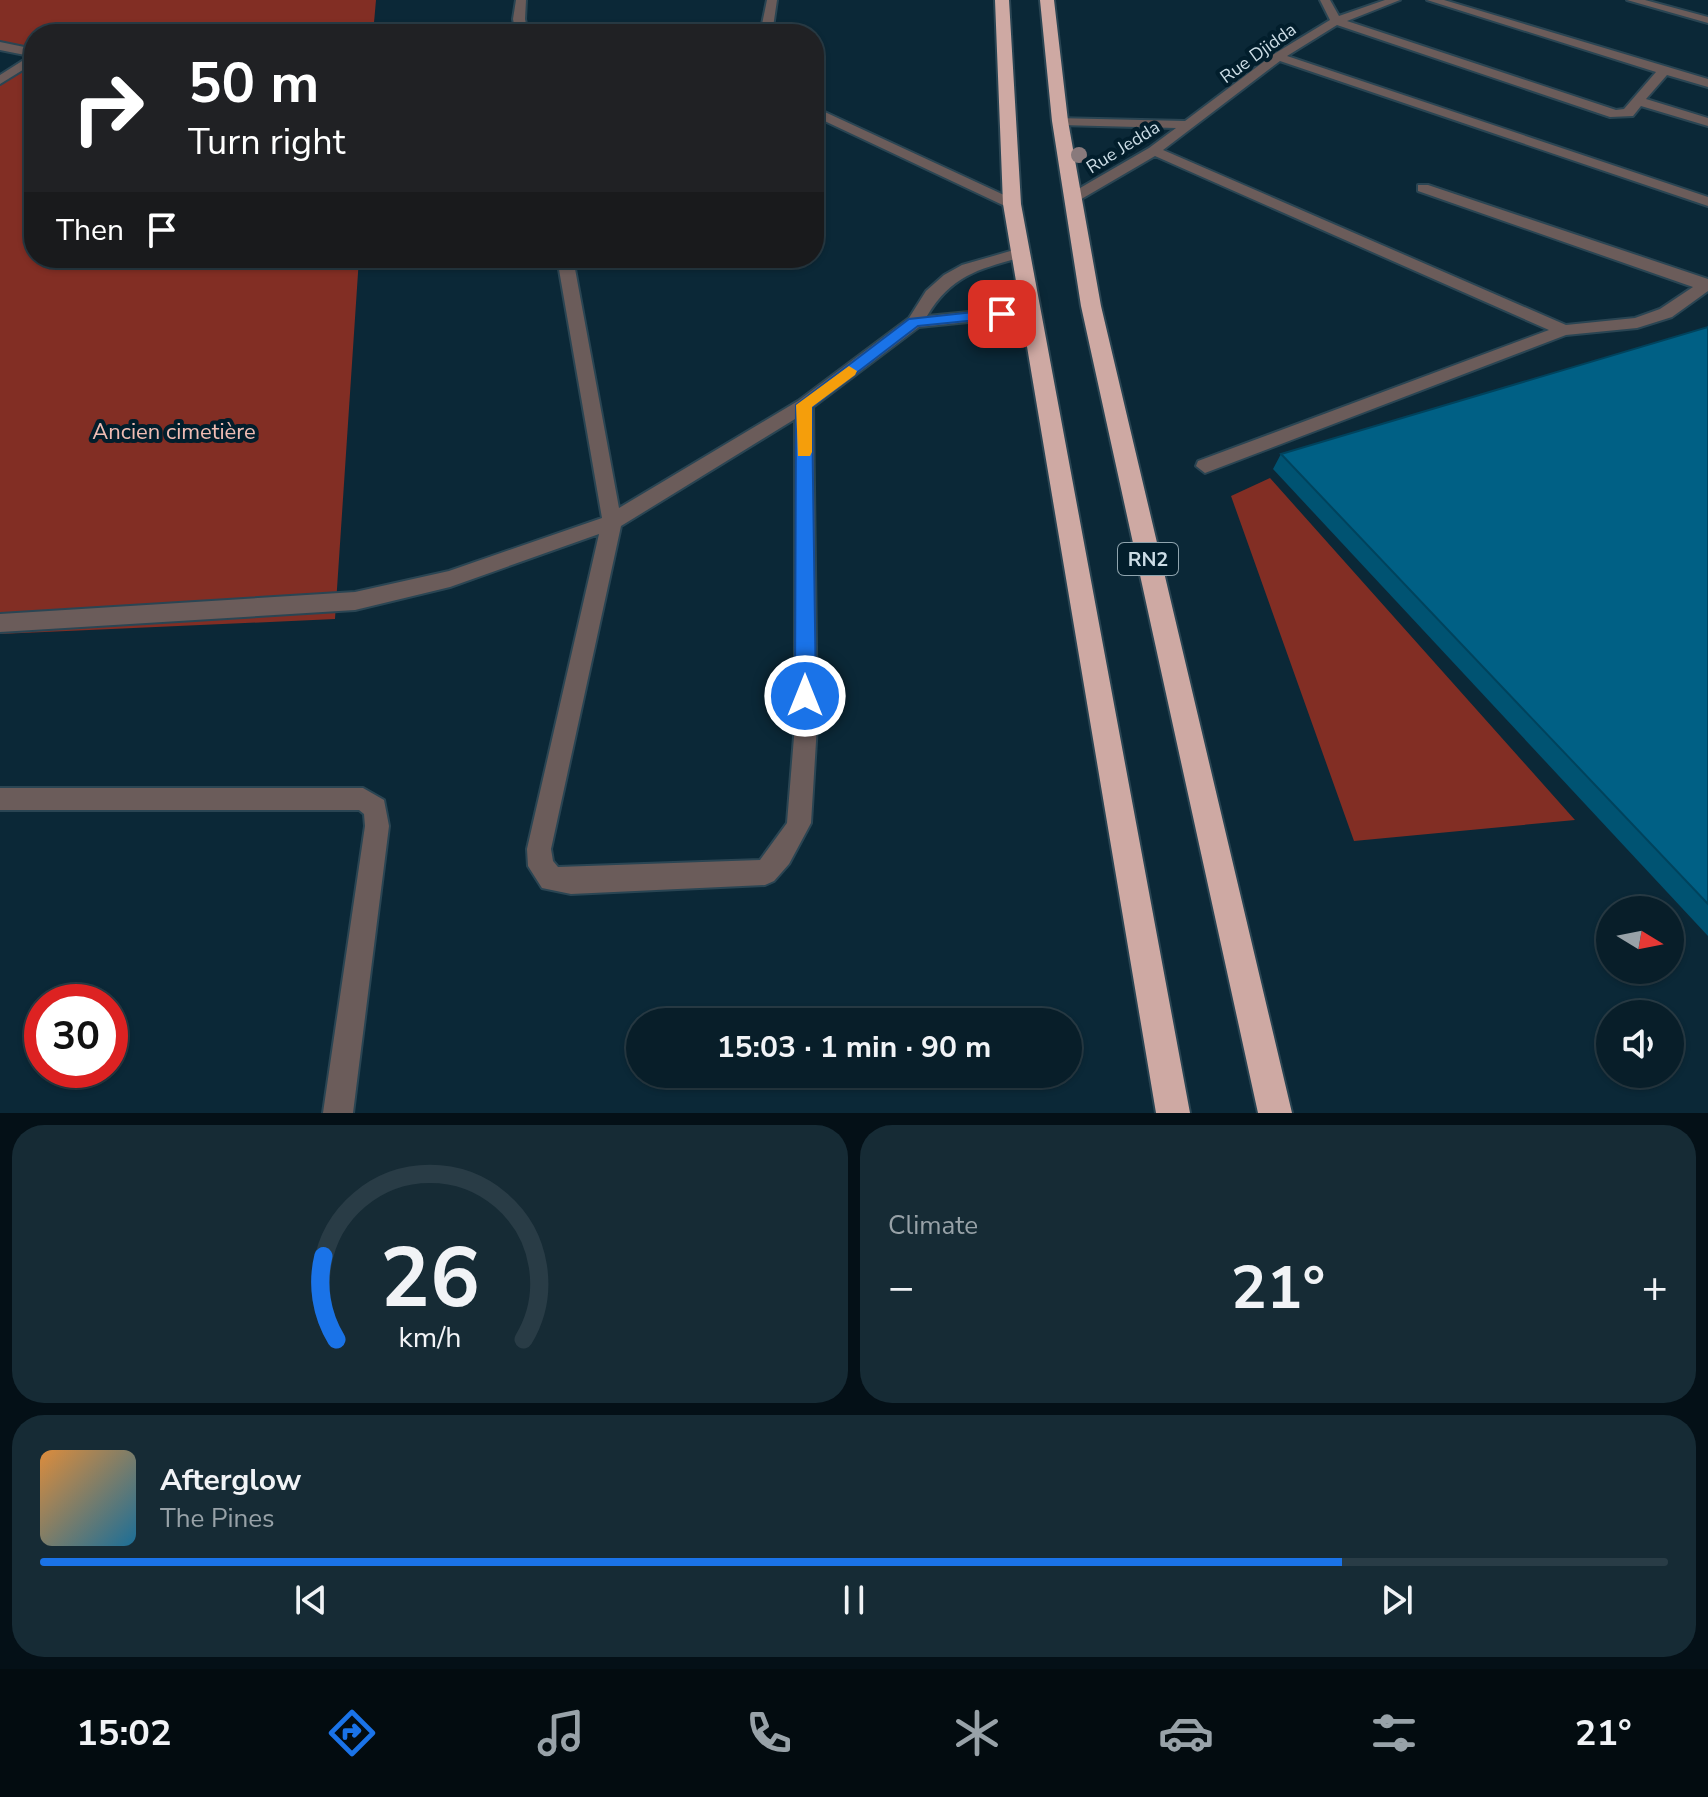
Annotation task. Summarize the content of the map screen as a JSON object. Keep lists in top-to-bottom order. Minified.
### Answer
{"streets":{"highway":["RN2"],"street":["Rue Djidda","Rue Jedda"]},"crossings":[["Rue Djidda","Rue Jedda"],["Rue Jedda","RN2"]],"parks":["Ancien cimetière"],"north":"right","page":{"turn":["50 m","Turn right"],"then":"Then","limit":"30","trip":"15:03 · 1 min · 90 m","tile":"Climate","heat":["−","21°","+"],"song":["Afterglow","The Pines"],"tabs":["15:02","21°"],"gauge":["26","km/h"]}}
